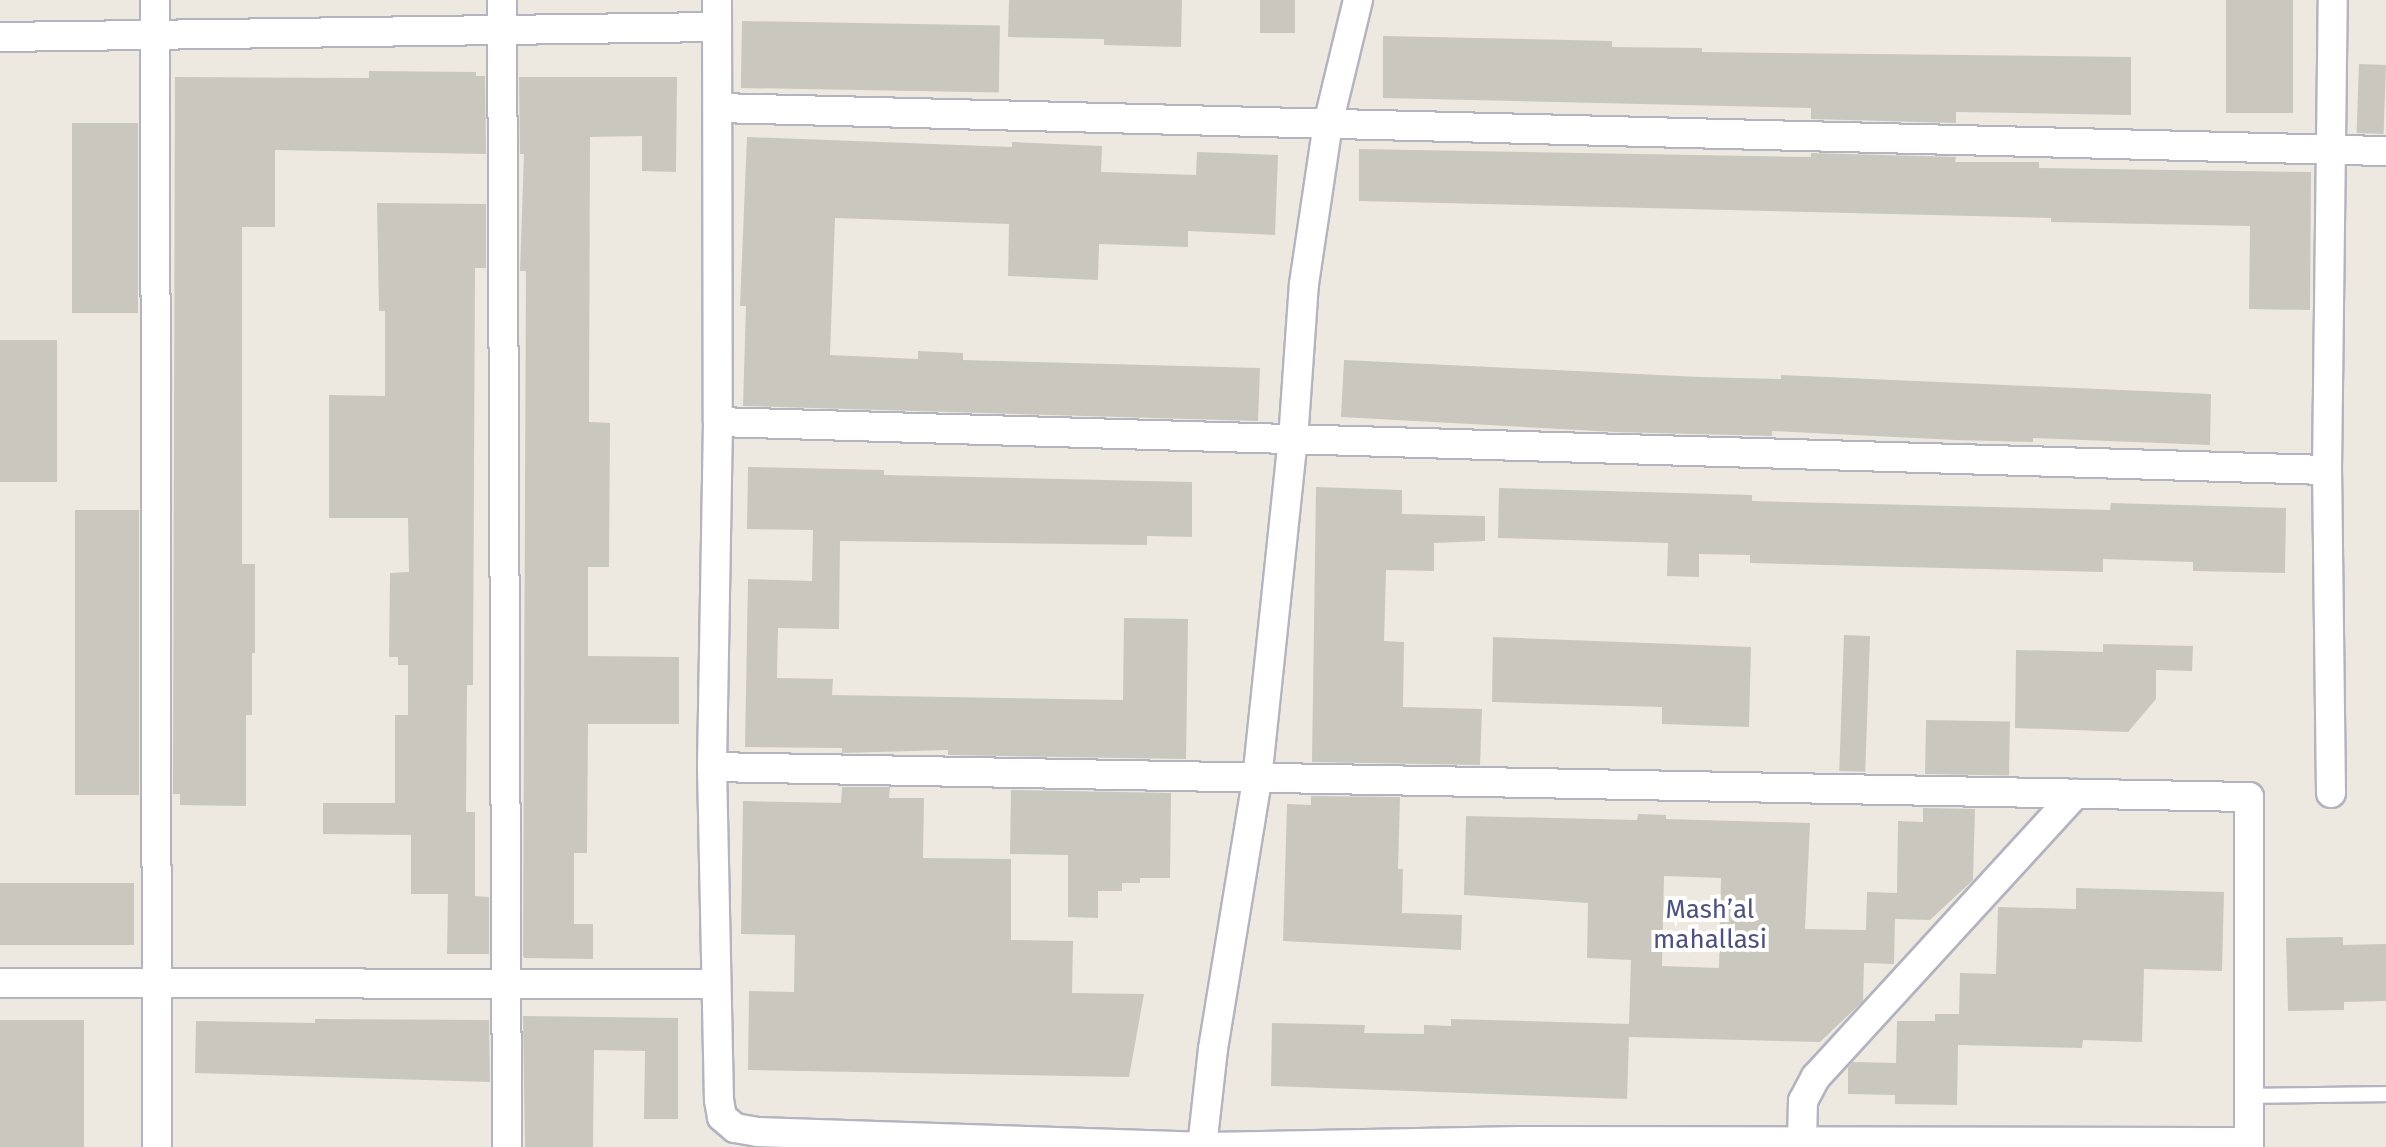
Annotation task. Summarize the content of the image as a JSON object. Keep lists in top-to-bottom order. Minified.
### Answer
{"districts":["Mashʼal mahallasi"]}
